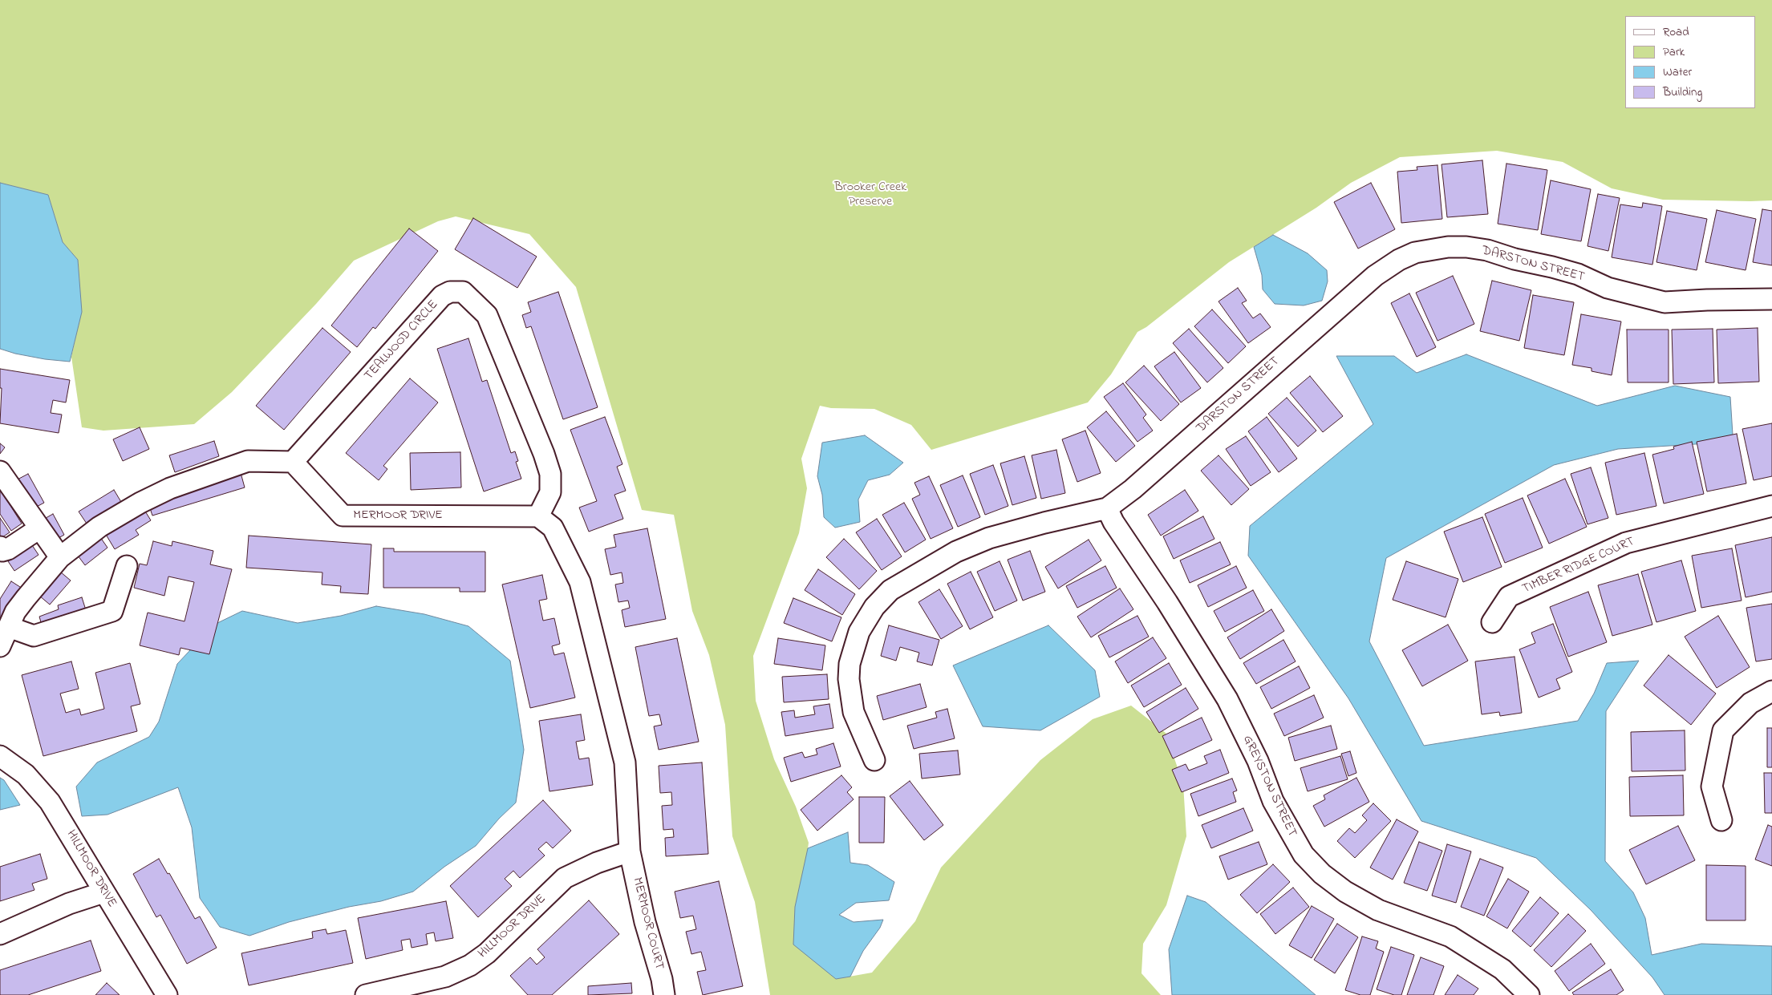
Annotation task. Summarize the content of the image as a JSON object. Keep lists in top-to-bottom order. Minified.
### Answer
{"streets":{"street":["DARSTON STREET","TEALWOOD CIRCLE","MERMOOR DRIVE","TIMBER RIDGE COURT","GREYSTON STREET","HILLMOOR DRIVE","MERMOOR COURT"]},"crossings":[["DARSTON STREET","GREYSTON STREET"],["TEALWOOD CIRCLE","MERMOOR DRIVE"],["HILLMOOR DRIVE","MERMOOR COURT"]],"parks":["Brooker Creek Preserve"],"legend":["Road","Park","Water","Building"]}
